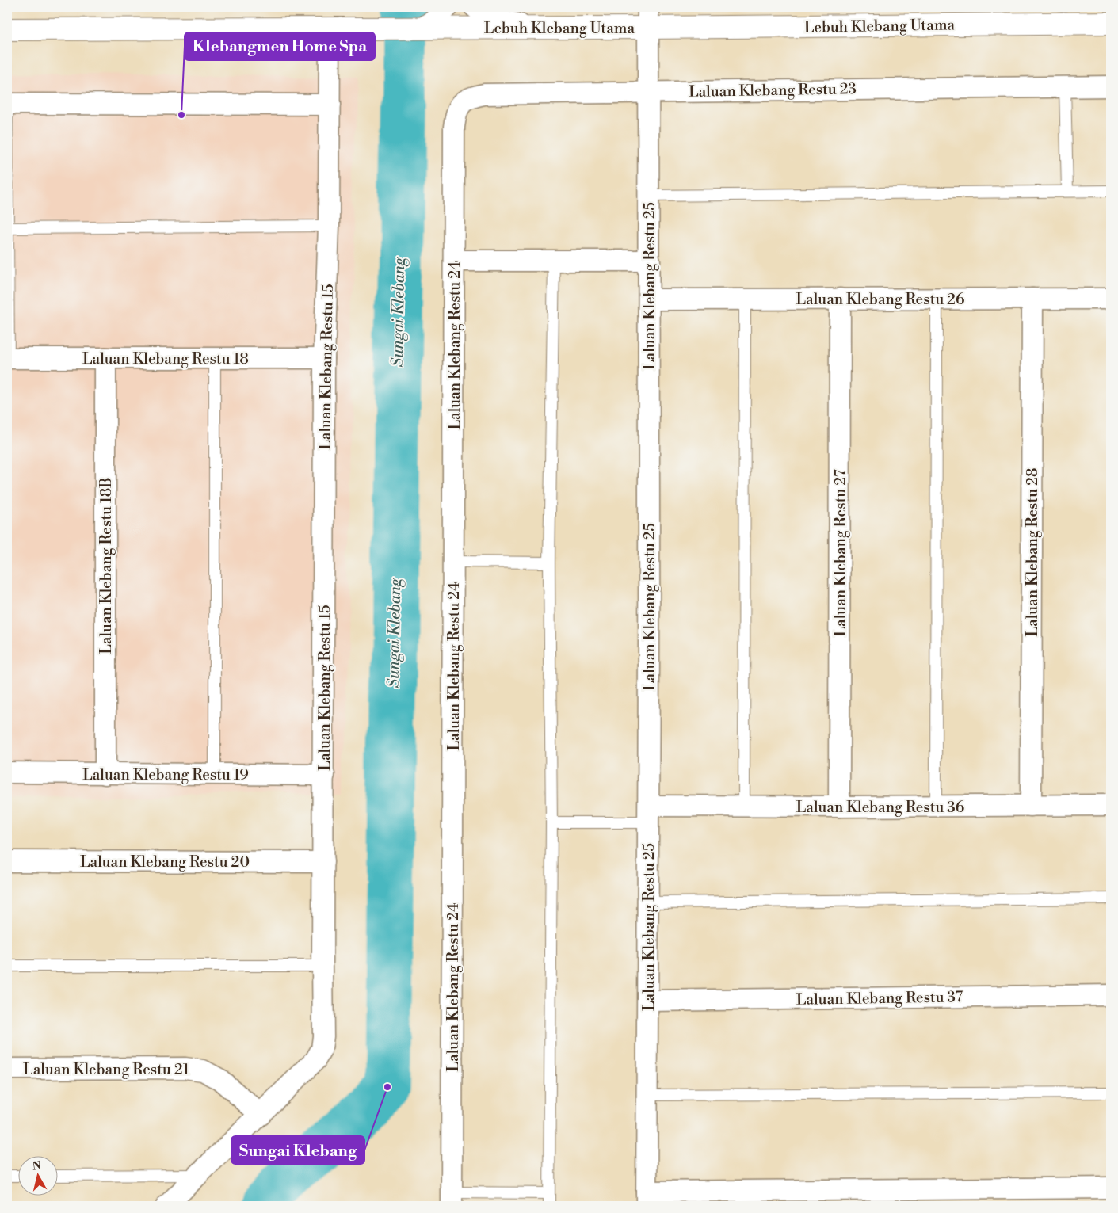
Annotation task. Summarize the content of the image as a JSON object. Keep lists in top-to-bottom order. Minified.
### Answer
{"streets":{"street":["Lebuh Klebang Utama","Laluan Klebang Restu 23","Laluan Klebang Restu 25","Laluan Klebang Restu 26","Laluan Klebang Restu 24","Laluan Klebang Restu 18","Laluan Klebang Restu 15","Laluan Klebang Restu 28","Laluan Klebang Restu 27","Laluan Klebang Restu 18B","Laluan Klebang Restu 19","Laluan Klebang Restu 36","Laluan Klebang Restu 20","Laluan Klebang Restu 37","Laluan Klebang Restu 21"]},"crossings":[["Lebuh Klebang Utama","Laluan Klebang Restu 25"],["Lebuh Klebang Utama","Laluan Klebang Restu 15"],["Laluan Klebang Restu 23","Laluan Klebang Restu 25"],["Laluan Klebang Restu 23","Laluan Klebang Restu 24"],["Laluan Klebang Restu 25","Laluan Klebang Restu 26"],["Laluan Klebang Restu 25","Laluan Klebang Restu 36"],["Laluan Klebang Restu 25","Laluan Klebang Restu 37"],["Laluan Klebang Restu 26","Laluan Klebang Restu 28"],["Laluan Klebang Restu 26","Laluan Klebang Restu 27"],["Laluan Klebang Restu 18","Laluan Klebang Restu 15"],["Laluan Klebang Restu 18","Laluan Klebang Restu 18B"],["Laluan Klebang Restu 15","Laluan Klebang Restu 19"],["Laluan Klebang Restu 15","Laluan Klebang Restu 20"],["Laluan Klebang Restu 15","Laluan Klebang Restu 21"],["Laluan Klebang Restu 28","Laluan Klebang Restu 36"],["Laluan Klebang Restu 27","Laluan Klebang Restu 36"],["Laluan Klebang Restu 18B","Laluan Klebang Restu 19"]],"water":["Sungai Klebang"],"places":["Klebangmen Home Spa","Sungai Klebang"],"north":"top"}
